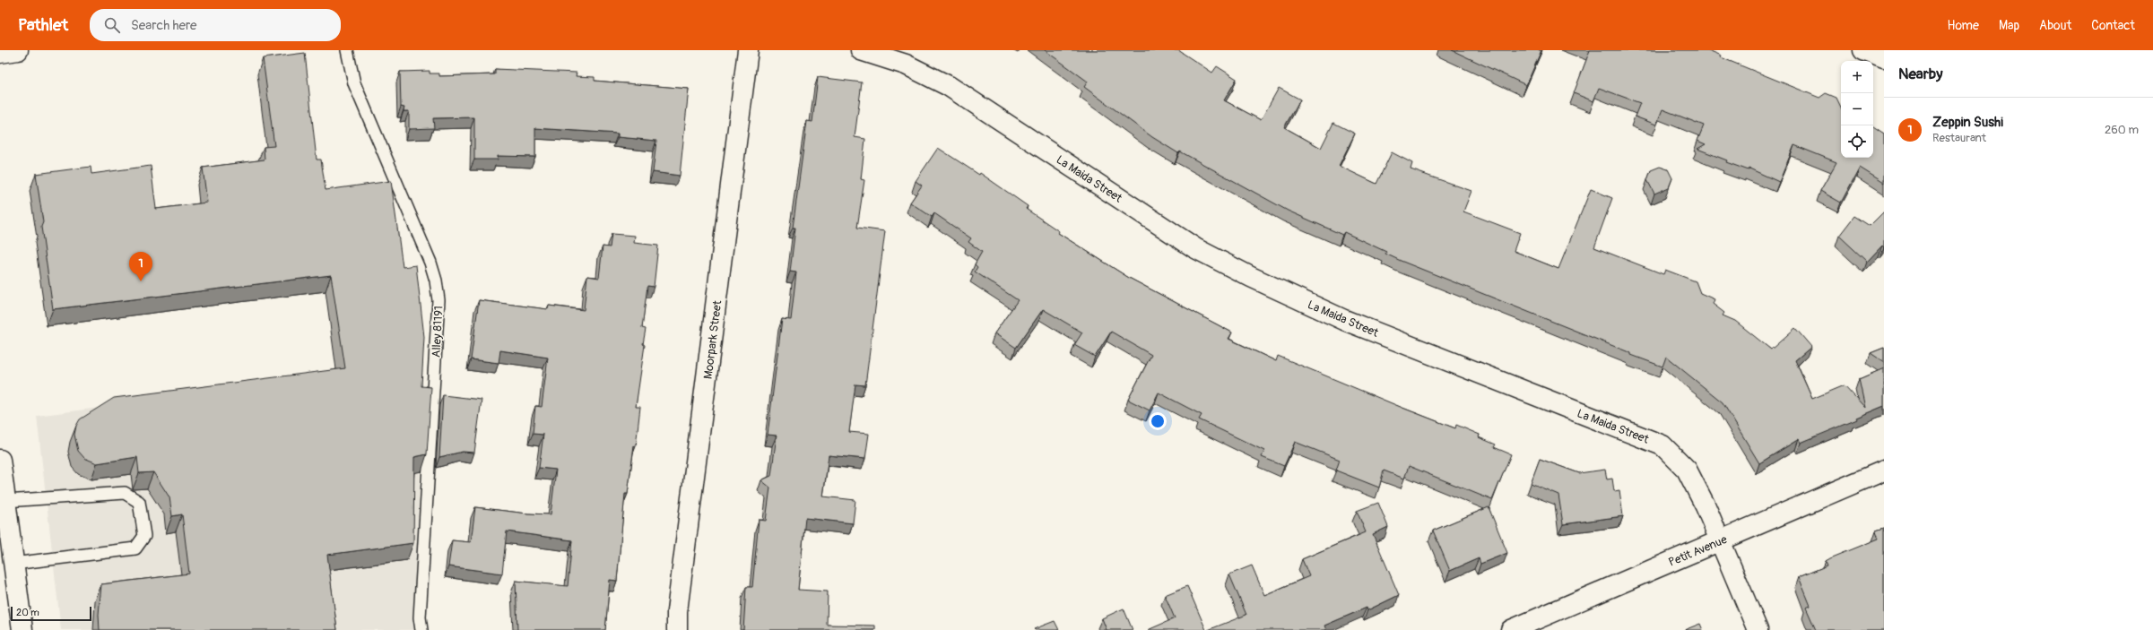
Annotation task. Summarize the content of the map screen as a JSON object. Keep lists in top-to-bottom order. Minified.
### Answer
{"streets":{"street":["La Maida Street","Moorpark Street","Petit Avenue"],"lane":["Alley 81191"]},"crossings":[["La Maida Street","Petit Avenue"]],"scale_bar":"20 m","page":{"header":"Pathlet","search":"Search here","nav":["Home","Map","About","Contact"],"heading":"Nearby","map_buttons":["+","−"],"list":[{"mark":"1","name":"Zeppin Sushi","note":"Restaurant","value":"260 m"}],"pins":"1","scale":"20 m"}}
